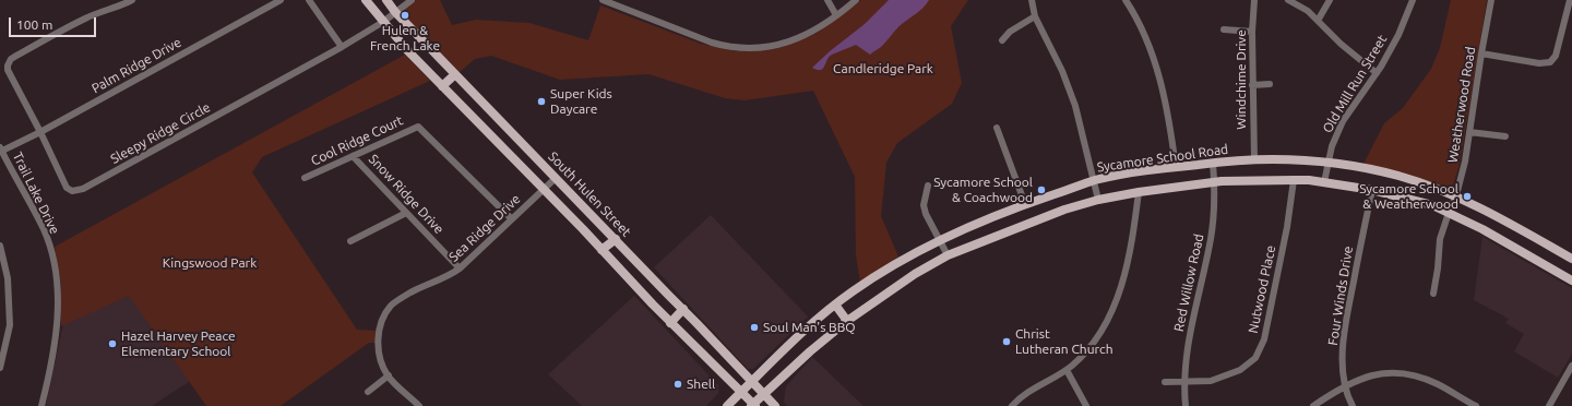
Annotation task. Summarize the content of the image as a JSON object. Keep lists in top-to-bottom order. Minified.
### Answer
{"streets":{"main road":["Sycamore School Road","South Hulen Street"],"street":["Palm Ridge Drive","Windchime Drive","Old Mill Run Street","Weatherwood Road","Sleepy Ridge Circle","Cool Ridge Court","Trail Lake Drive","Snow Ridge Drive","Sea Ridge Drive","Red Willow Road","Nutwood Place","Four Winds Drive"]},"crossings":[["Palm Ridge Drive","Sleepy Ridge Circle"],["Palm Ridge Drive","Trail Lake Drive"],["Windchime Drive","Sycamore School Road"],["Old Mill Run Street","Sycamore School Road"],["Weatherwood Road","Sycamore School Road"],["Sleepy Ridge Circle","South Hulen Street"],["Cool Ridge Court","Snow Ridge Drive"],["Cool Ridge Court","Sea Ridge Drive"],["Sycamore School Road","South Hulen Street"],["Sycamore School Road","Red Willow Road"],["Snow Ridge Drive","Sea Ridge Drive"],["South Hulen Street","Sea Ridge Drive"],["Red Willow Road","Nutwood Place"]],"parks":["Candleridge Park","Kingswood Park"],"places":["Hulen & French Lake","Super Kids Daycare","Sycamore School & Coachwood","Sycamore School & Weatherwood","Soul Man's BBQ","Christ Lutheran Church","Hazel Harvey Peace Elementary School","Shell"],"scale_bar":"100 m"}
